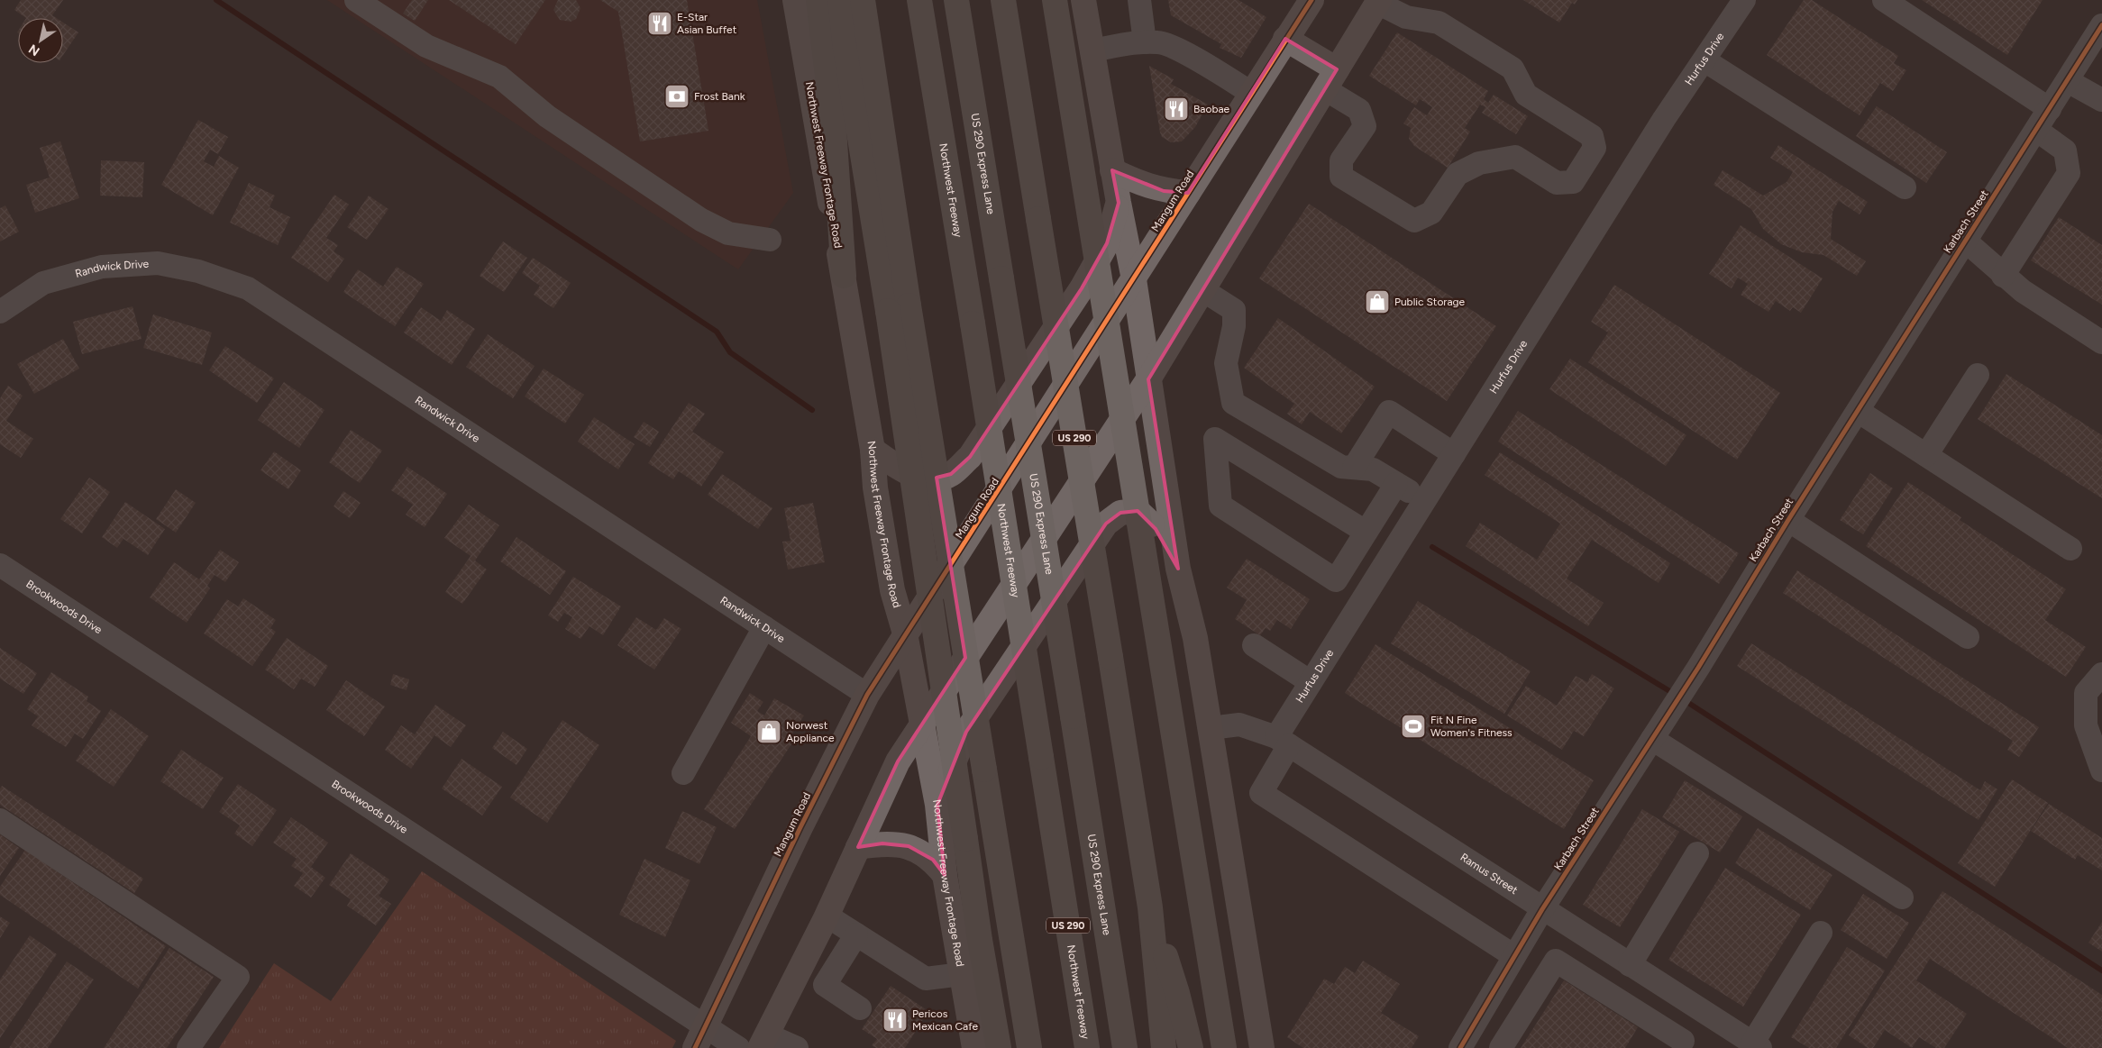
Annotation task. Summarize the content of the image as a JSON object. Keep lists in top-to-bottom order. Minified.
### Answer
{"streets":{"highway":["US 290 Express Lane","Northwest Freeway","US 290"],"main road":["Northwest Freeway Frontage Road","Mangum Road"],"street":["Hurfus Drive","Karbach Street","Randwick Drive","Brookwoods Drive","Ramus Street"]},"crossings":[["Hurfus Drive","Karbach Street"],["Hurfus Drive","Ramus Street"],["Northwest Freeway Frontage Road","Mangum Road"],["Mangum Road","Randwick Drive"],["Mangum Road","Brookwoods Drive"],["Karbach Street","Ramus Street"]],"places":{"restaurant":["E-Star Asian Buffet","Baobae","Pericos Mexican Cafe"],"bank":["Frost Bank"],"shop":["Public Storage","Norwest Appliance"],"sports":["Fit N Fine Women's Fitness"]},"north":"bottom left"}
